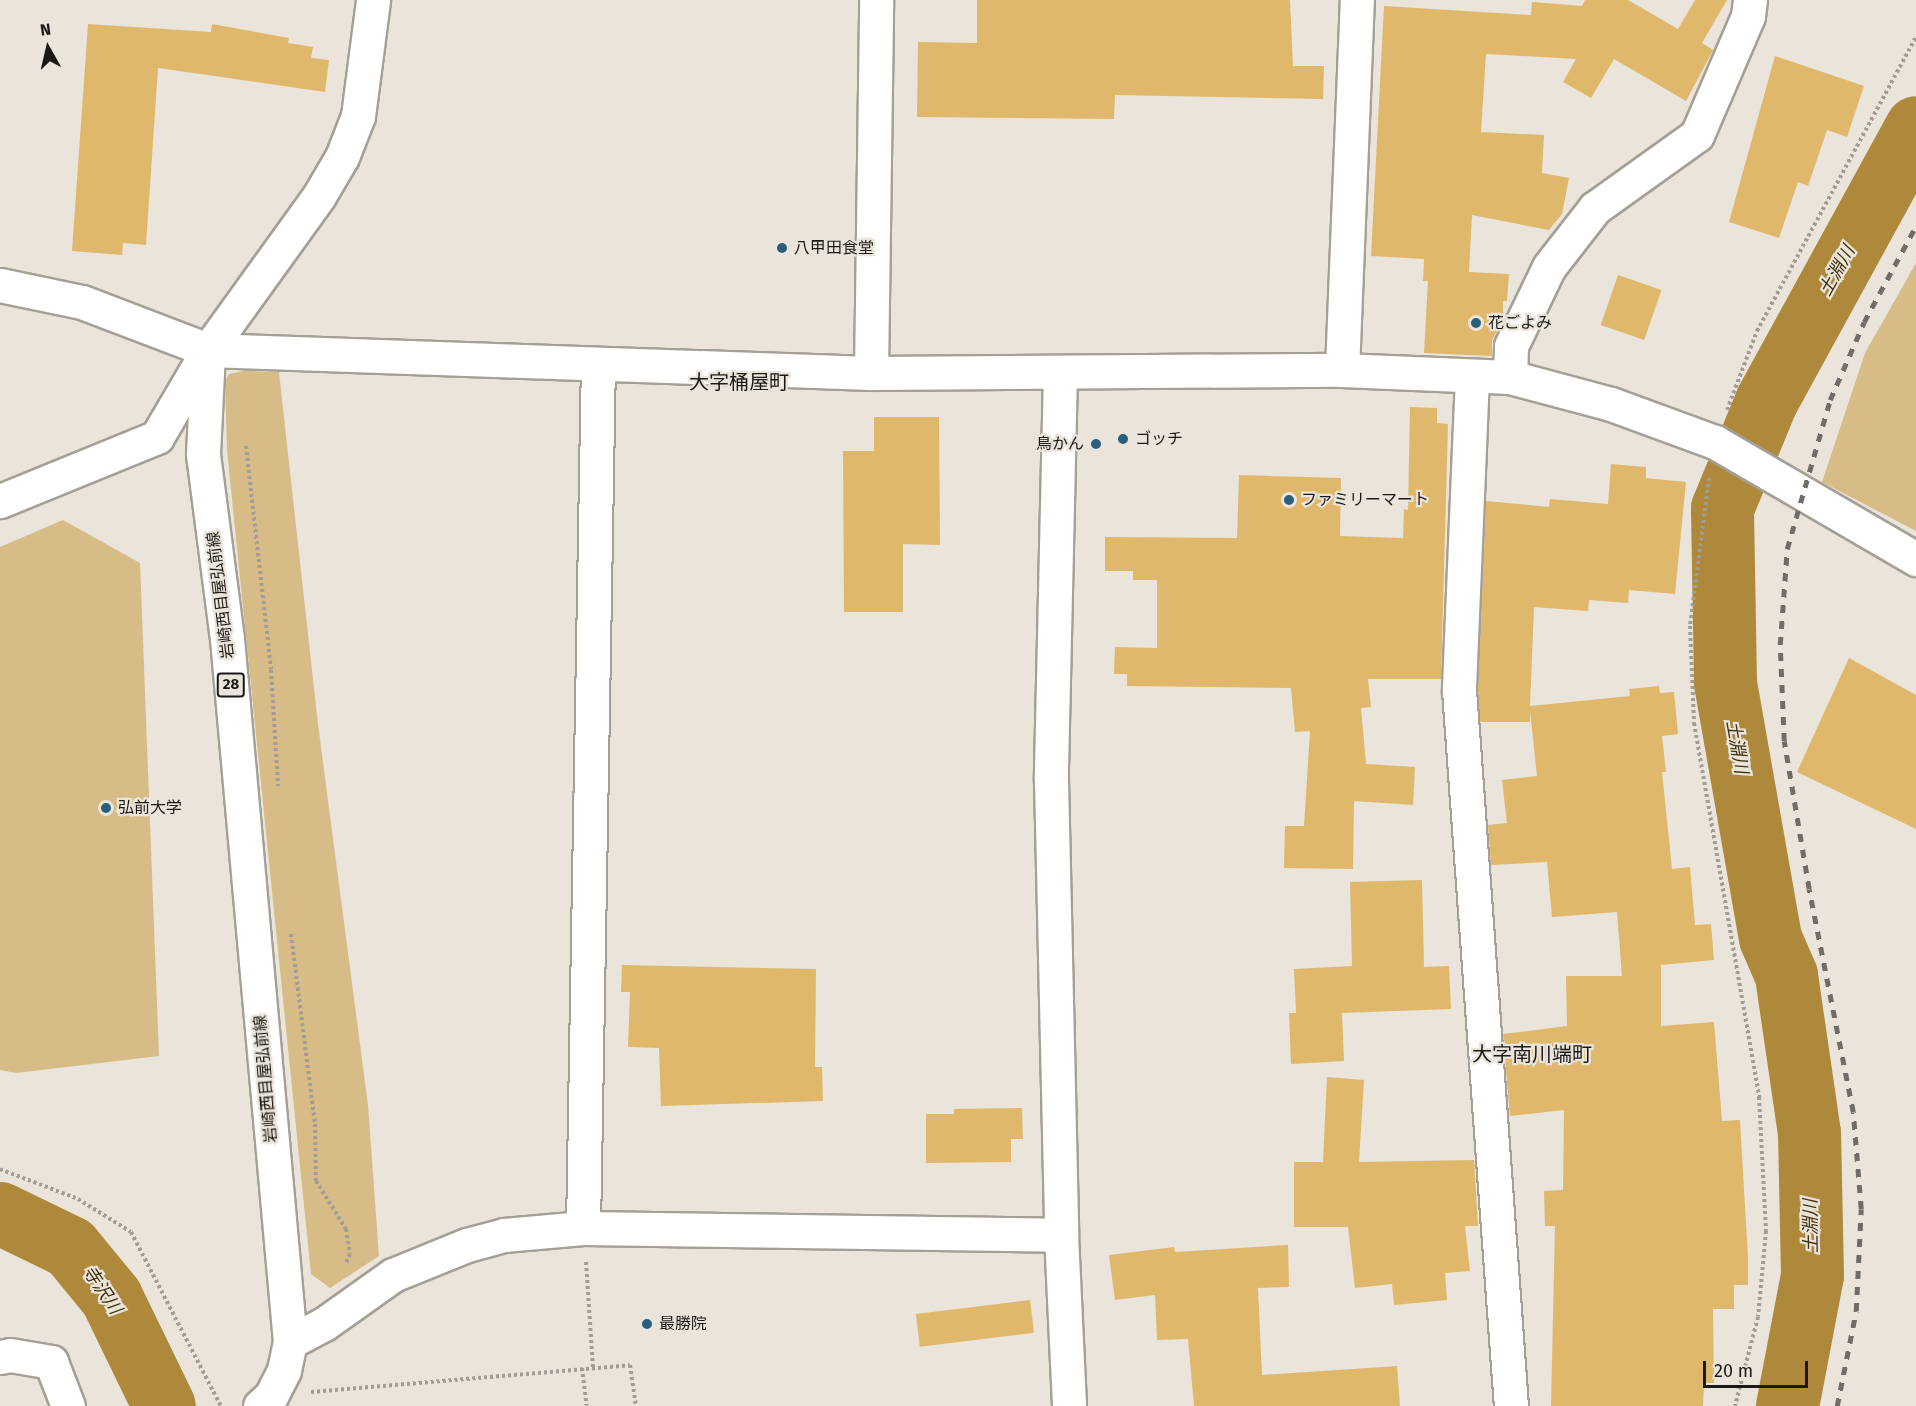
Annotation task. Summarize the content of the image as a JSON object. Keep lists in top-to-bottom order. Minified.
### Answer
{"streets":{"street":["岩崎西目屋弘前線","28"]},"districts":["大字桶屋町","大字南川端町"],"water":["土淵川","寺沢川"],"places":["八甲田食堂","花ごよみ","ゴッチ","鳥かん","ファミリーマート","弘前大学","最勝院"],"scale_bar":"20 m","north":"top"}
